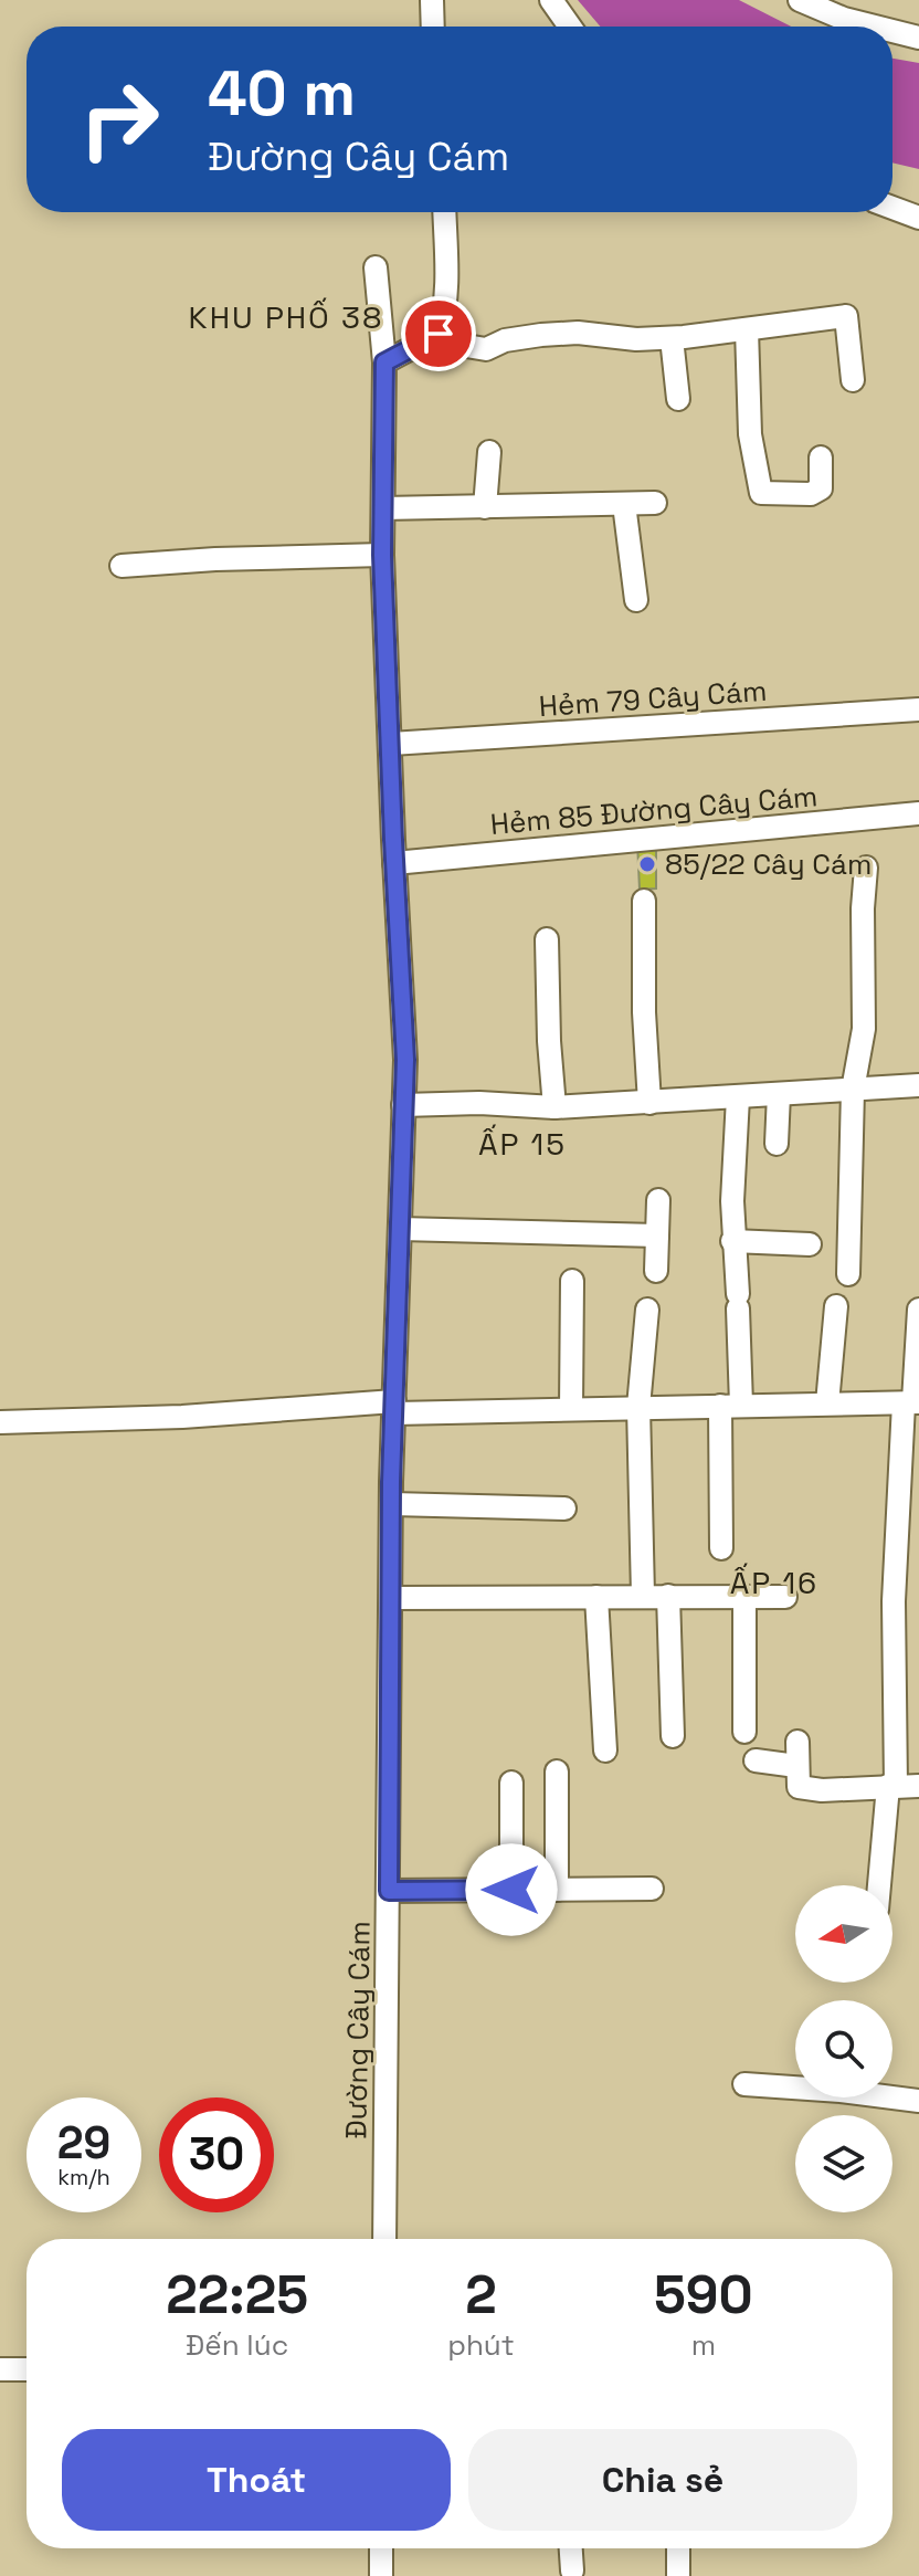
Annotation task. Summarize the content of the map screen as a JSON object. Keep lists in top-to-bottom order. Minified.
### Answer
{"streets":{"street":["Hẻm 79 Cây Cám","Hẻm 85 Đường Cây Cám","Đường Cây Cám"]},"crossings":[["Hẻm 79 Cây Cám","Đường Cây Cám"],["Hẻm 85 Đường Cây Cám","Đường Cây Cám"]],"districts":["KHU PHỐ 38","ẤP 15","ẤP 16"],"places":["85/22 Cây Cám"],"north":"left","page":{"turn":["40 m","Đường Cây Cám"],"speed":"29 km/h","limit":"30","eta":["22:25","Đến lúc","2","phút","590","m"],"buttons":["Thoát","Chia sẻ"]}}
